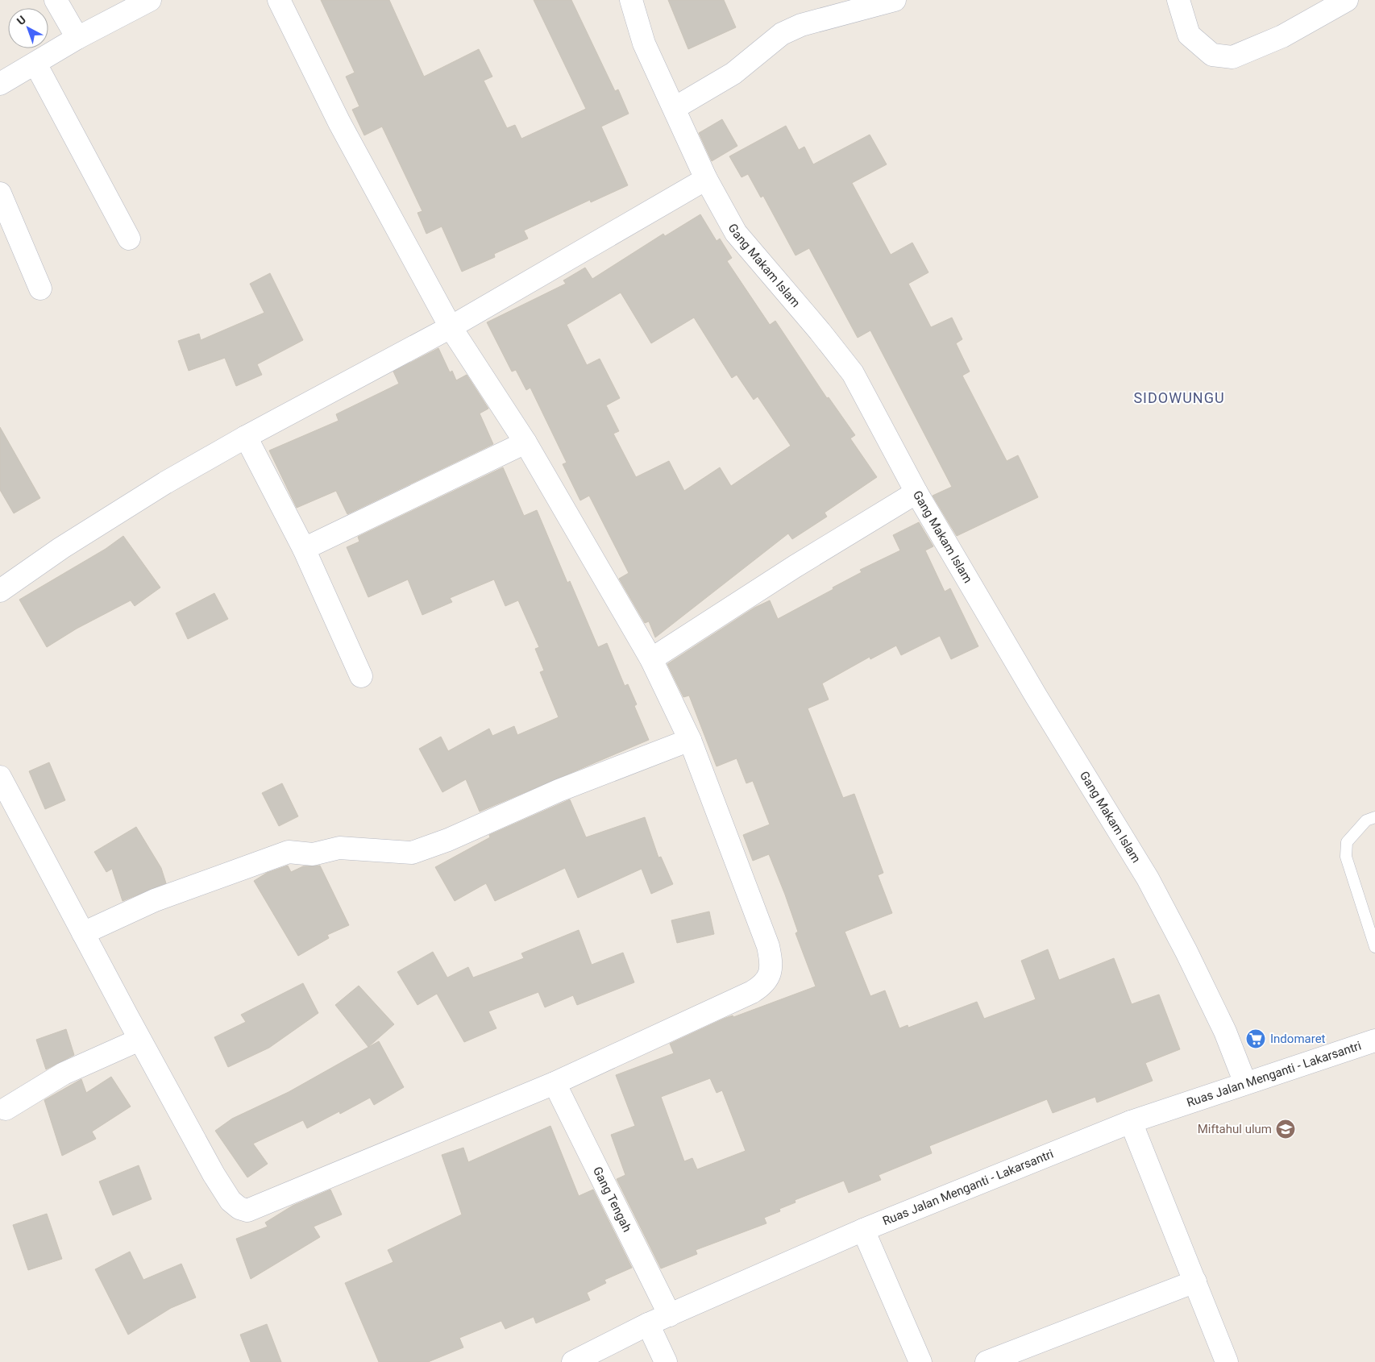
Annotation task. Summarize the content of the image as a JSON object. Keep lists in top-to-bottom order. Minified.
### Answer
{"streets":{"street":["Gang Makam Islam","Ruas Jalan Menganti - Lakarsantri","Gang Tengah"]},"crossings":[["Gang Makam Islam","Ruas Jalan Menganti - Lakarsantri"],["Ruas Jalan Menganti - Lakarsantri","Gang Tengah"]],"districts":["SIDOWUNGU"],"places":{"supermarket":["Indomaret"],"school or university":["Miftahul ulum"]},"north":"top left"}
